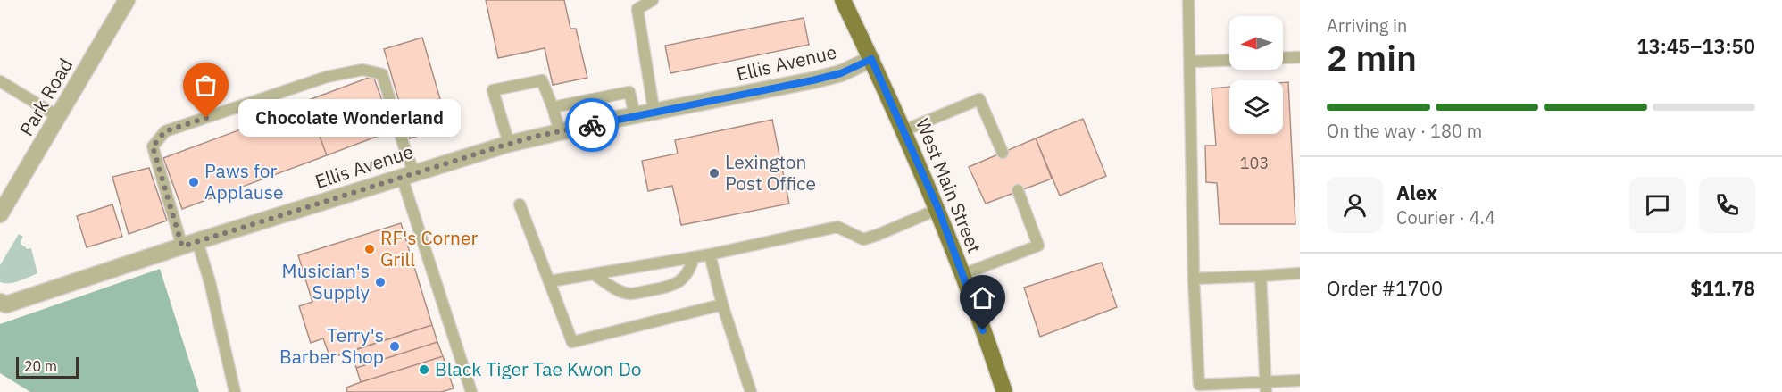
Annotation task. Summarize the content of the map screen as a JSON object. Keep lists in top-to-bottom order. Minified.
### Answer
{"streets":{"main road":["West Main Street"],"street":["Ellis Avenue","Park Road"]},"crossings":[["Ellis Avenue","West Main Street"]],"places":["Chocolate Wonderland","Lexington Post Office","Paws for Applause","RF's Corner Grill","Musician's Supply","Terry's Barber Shop","Black Tiger Tae Kwon Do"],"house_numbers":["103"],"scale_bar":"20 m","north":"left","page":{"heading":["2 min","Arriving in","13:45–13:50"],"panel":["Alex","Courier · 4.4","Order #1700","$11.78"],"bar":"On the way · 180 m","bubble":"Chocolate Wonderland","scale":"20 m"}}
